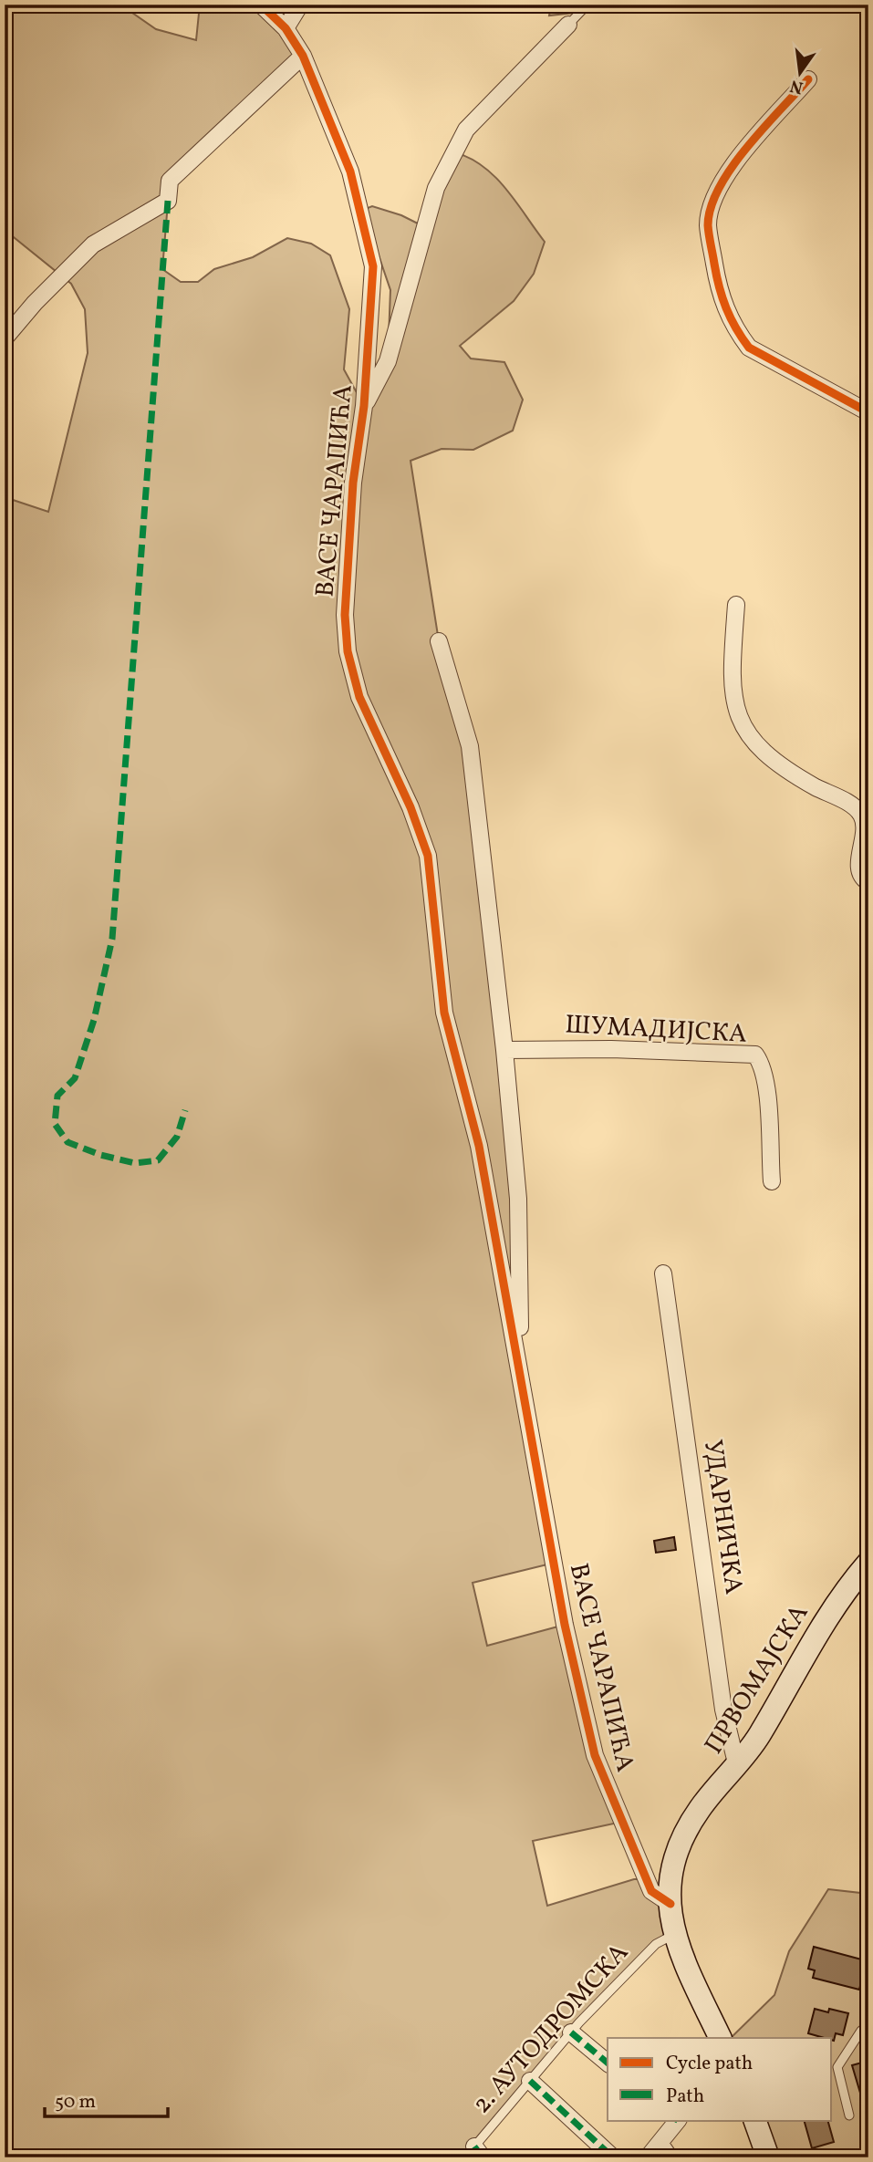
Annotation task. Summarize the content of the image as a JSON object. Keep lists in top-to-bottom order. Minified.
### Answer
{"streets":{"main road":["ПРВОМАЈСКА"],"street":["ВАСЕ ЧАРАПИЋА","ШУМАДИЈСКА","УДАРНИЧКА"],"lane":["2. АУТОДРОМСКА"]},"crossings":[["ВАСЕ ЧАРАПИЋА","ПРВОМАЈСКА"],["УДАРНИЧКА","ПРВОМАЈСКА"],["ПРВОМАЈСКА","2. АУТОДРОМСКА"]],"legend":["Cycle path","Path"],"scale_bar":"50 m","north":"bottom"}
